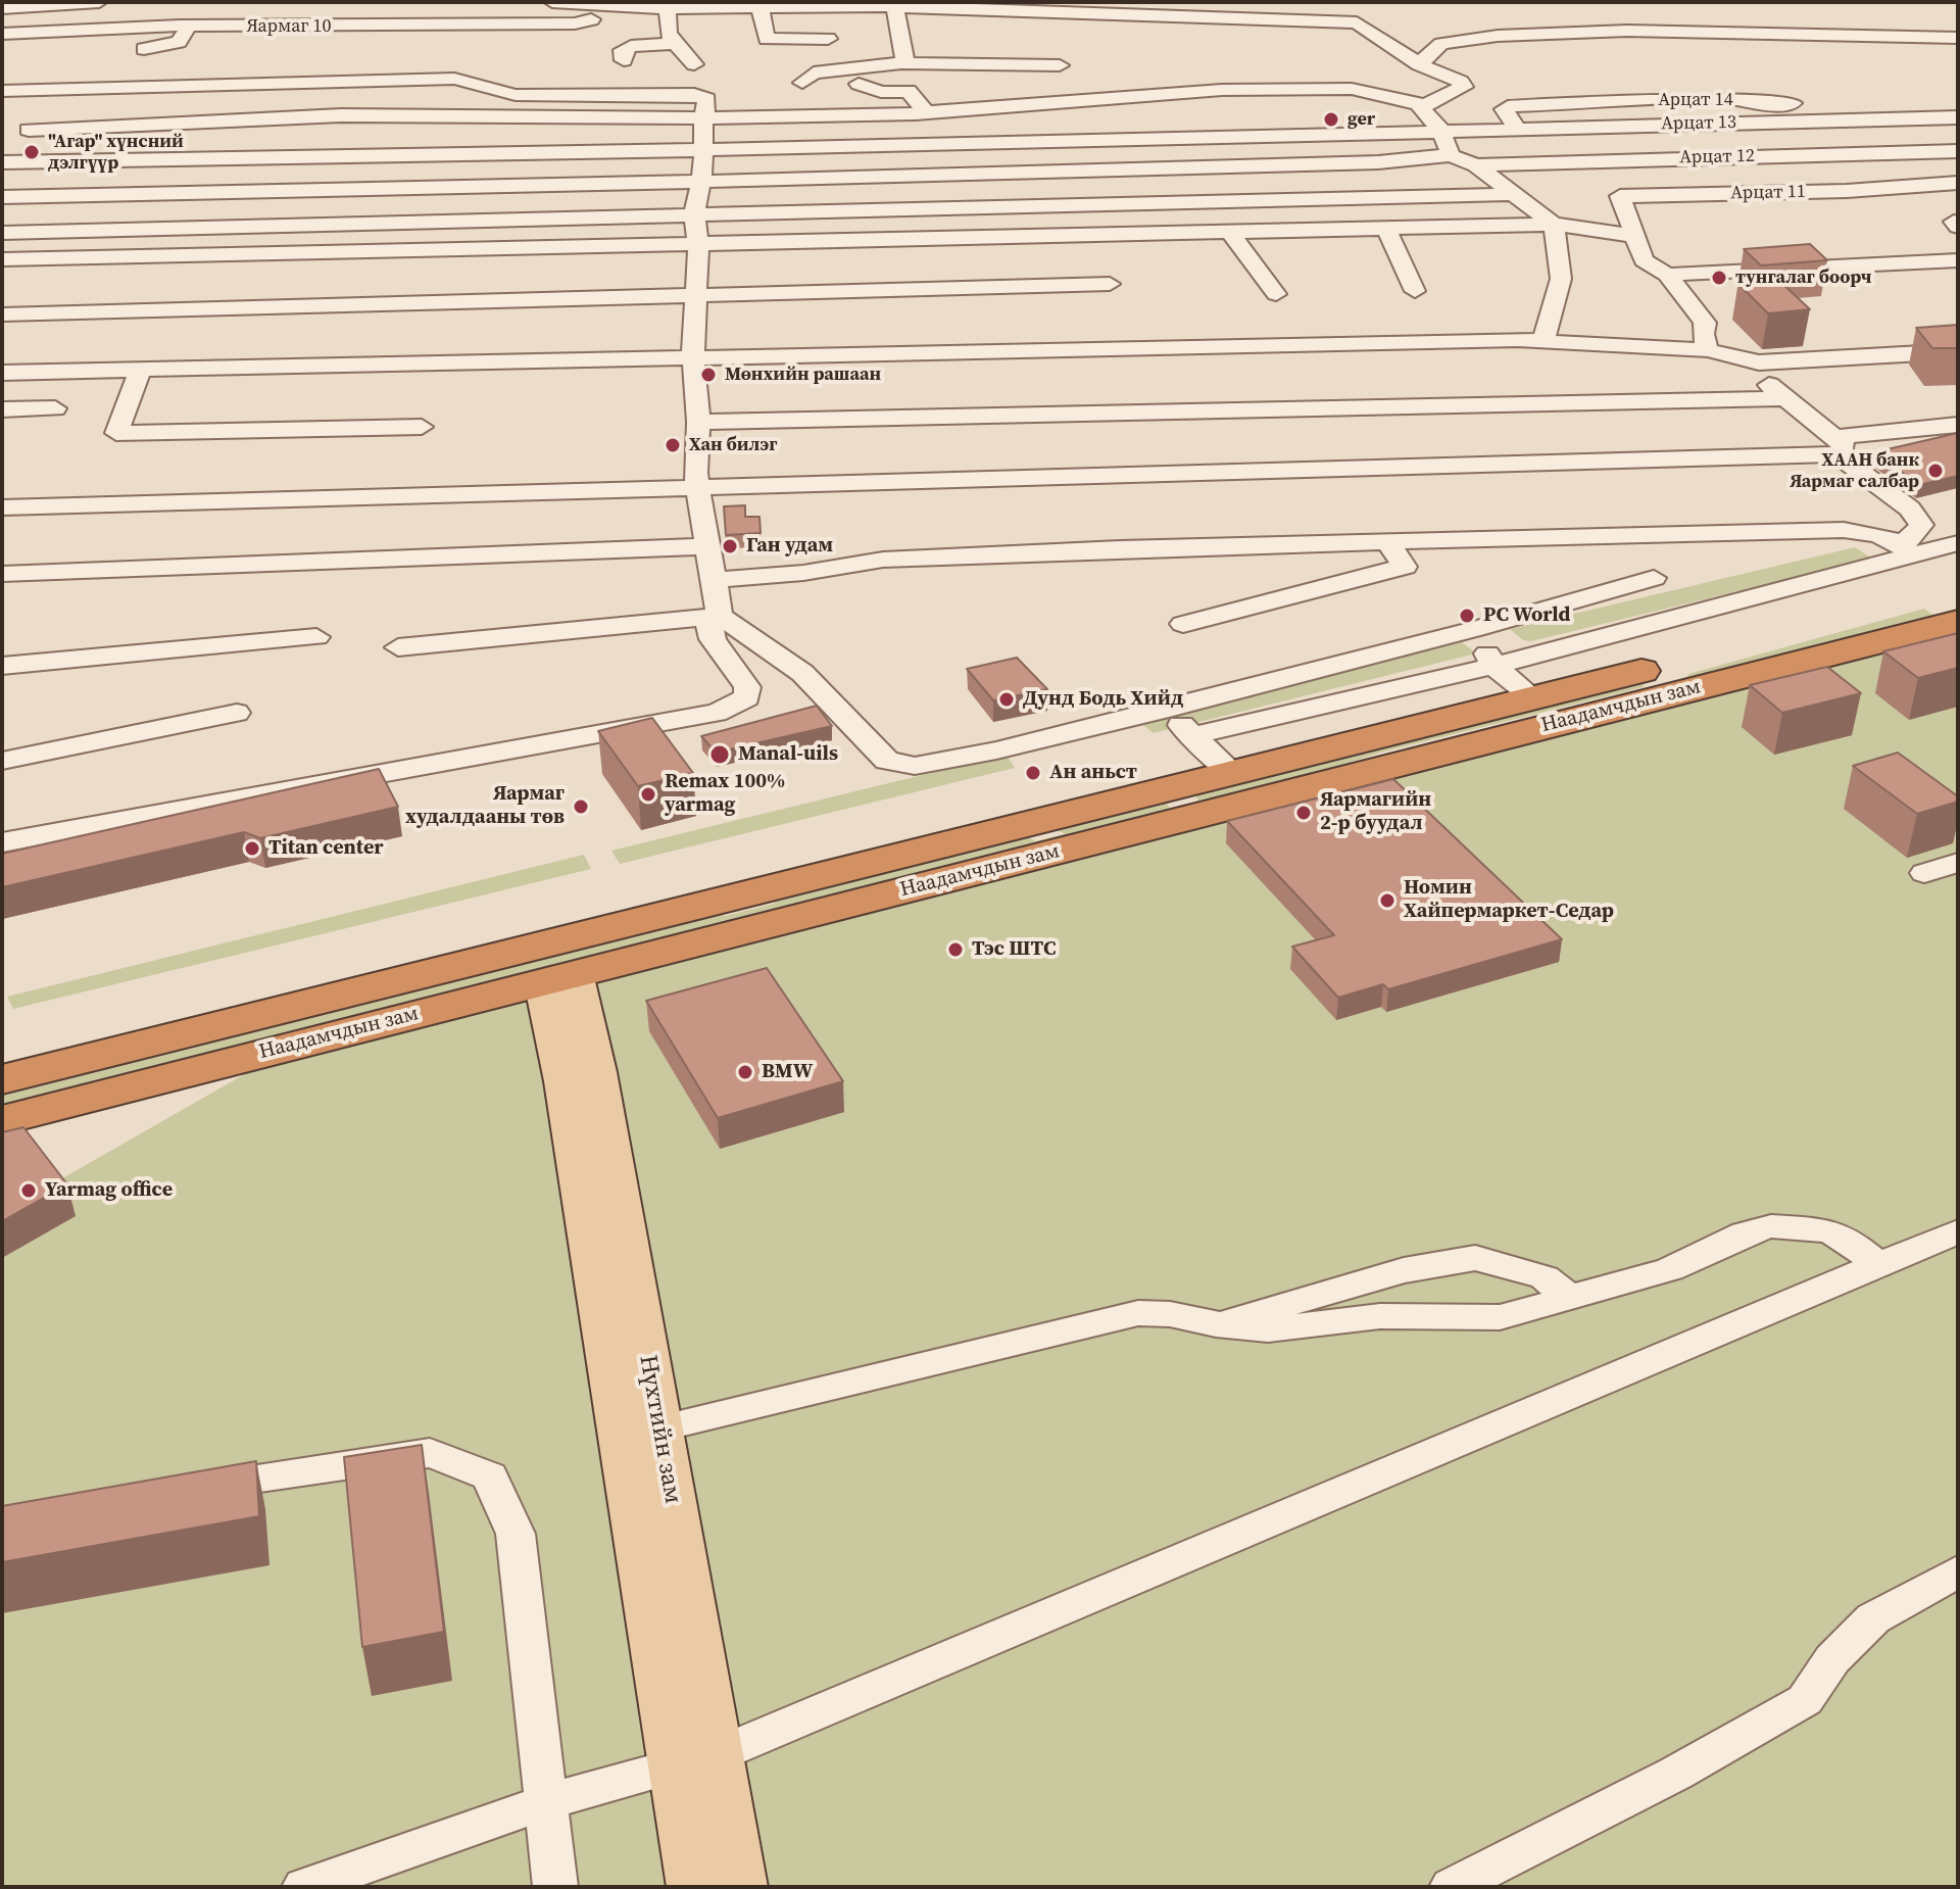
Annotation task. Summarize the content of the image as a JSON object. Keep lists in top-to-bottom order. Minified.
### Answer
{"streets":{"highway":["Наадамчдын зам"],"main road":["Нүхтийн зам"],"street":["Яармаг 10","Арцат 14","Арцат 13","Арцат 12","Арцат 11"]},"crossings":[["Арцат 14","Арцат 13"],["Наадамчдын зам","Нүхтийн зам"]],"places":["ger","\"Агар\" хүнсний дэлгүүр","тунгалаг боорч","Мөнхийн рашаан","Хан билэг","ХААН банк Яармаг салбар","Ган удам","PC World","Дунд Бодь Хийд","Manal-uils","Ан аньст","Remax 100% yarmag","Яармаг худалдааны төв","Яармагийн 2-р буудал","Titan center","Номин Хайпермаркет-Седар","Тэс ШТС","BMW","Yarmag office"]}
